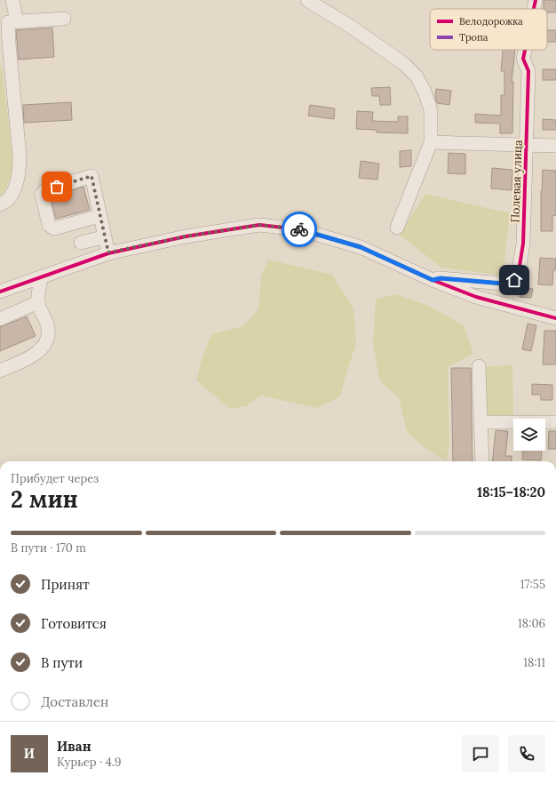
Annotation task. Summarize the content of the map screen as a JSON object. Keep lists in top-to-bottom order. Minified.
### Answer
{"streets":{"street":["Полевая улица"]},"legend":["Велодорожка","Тропа"],"page":{"heading":["2 мин","Прибудет через","18:15–18:20"],"panel":["Иван","Курьер · 4.9"],"bar":"В пути · 170 m","list":[["Принят","17:55"],["Готовится","18:06"],["В пути","18:11"],"Доставлен"],"round":"И"}}
